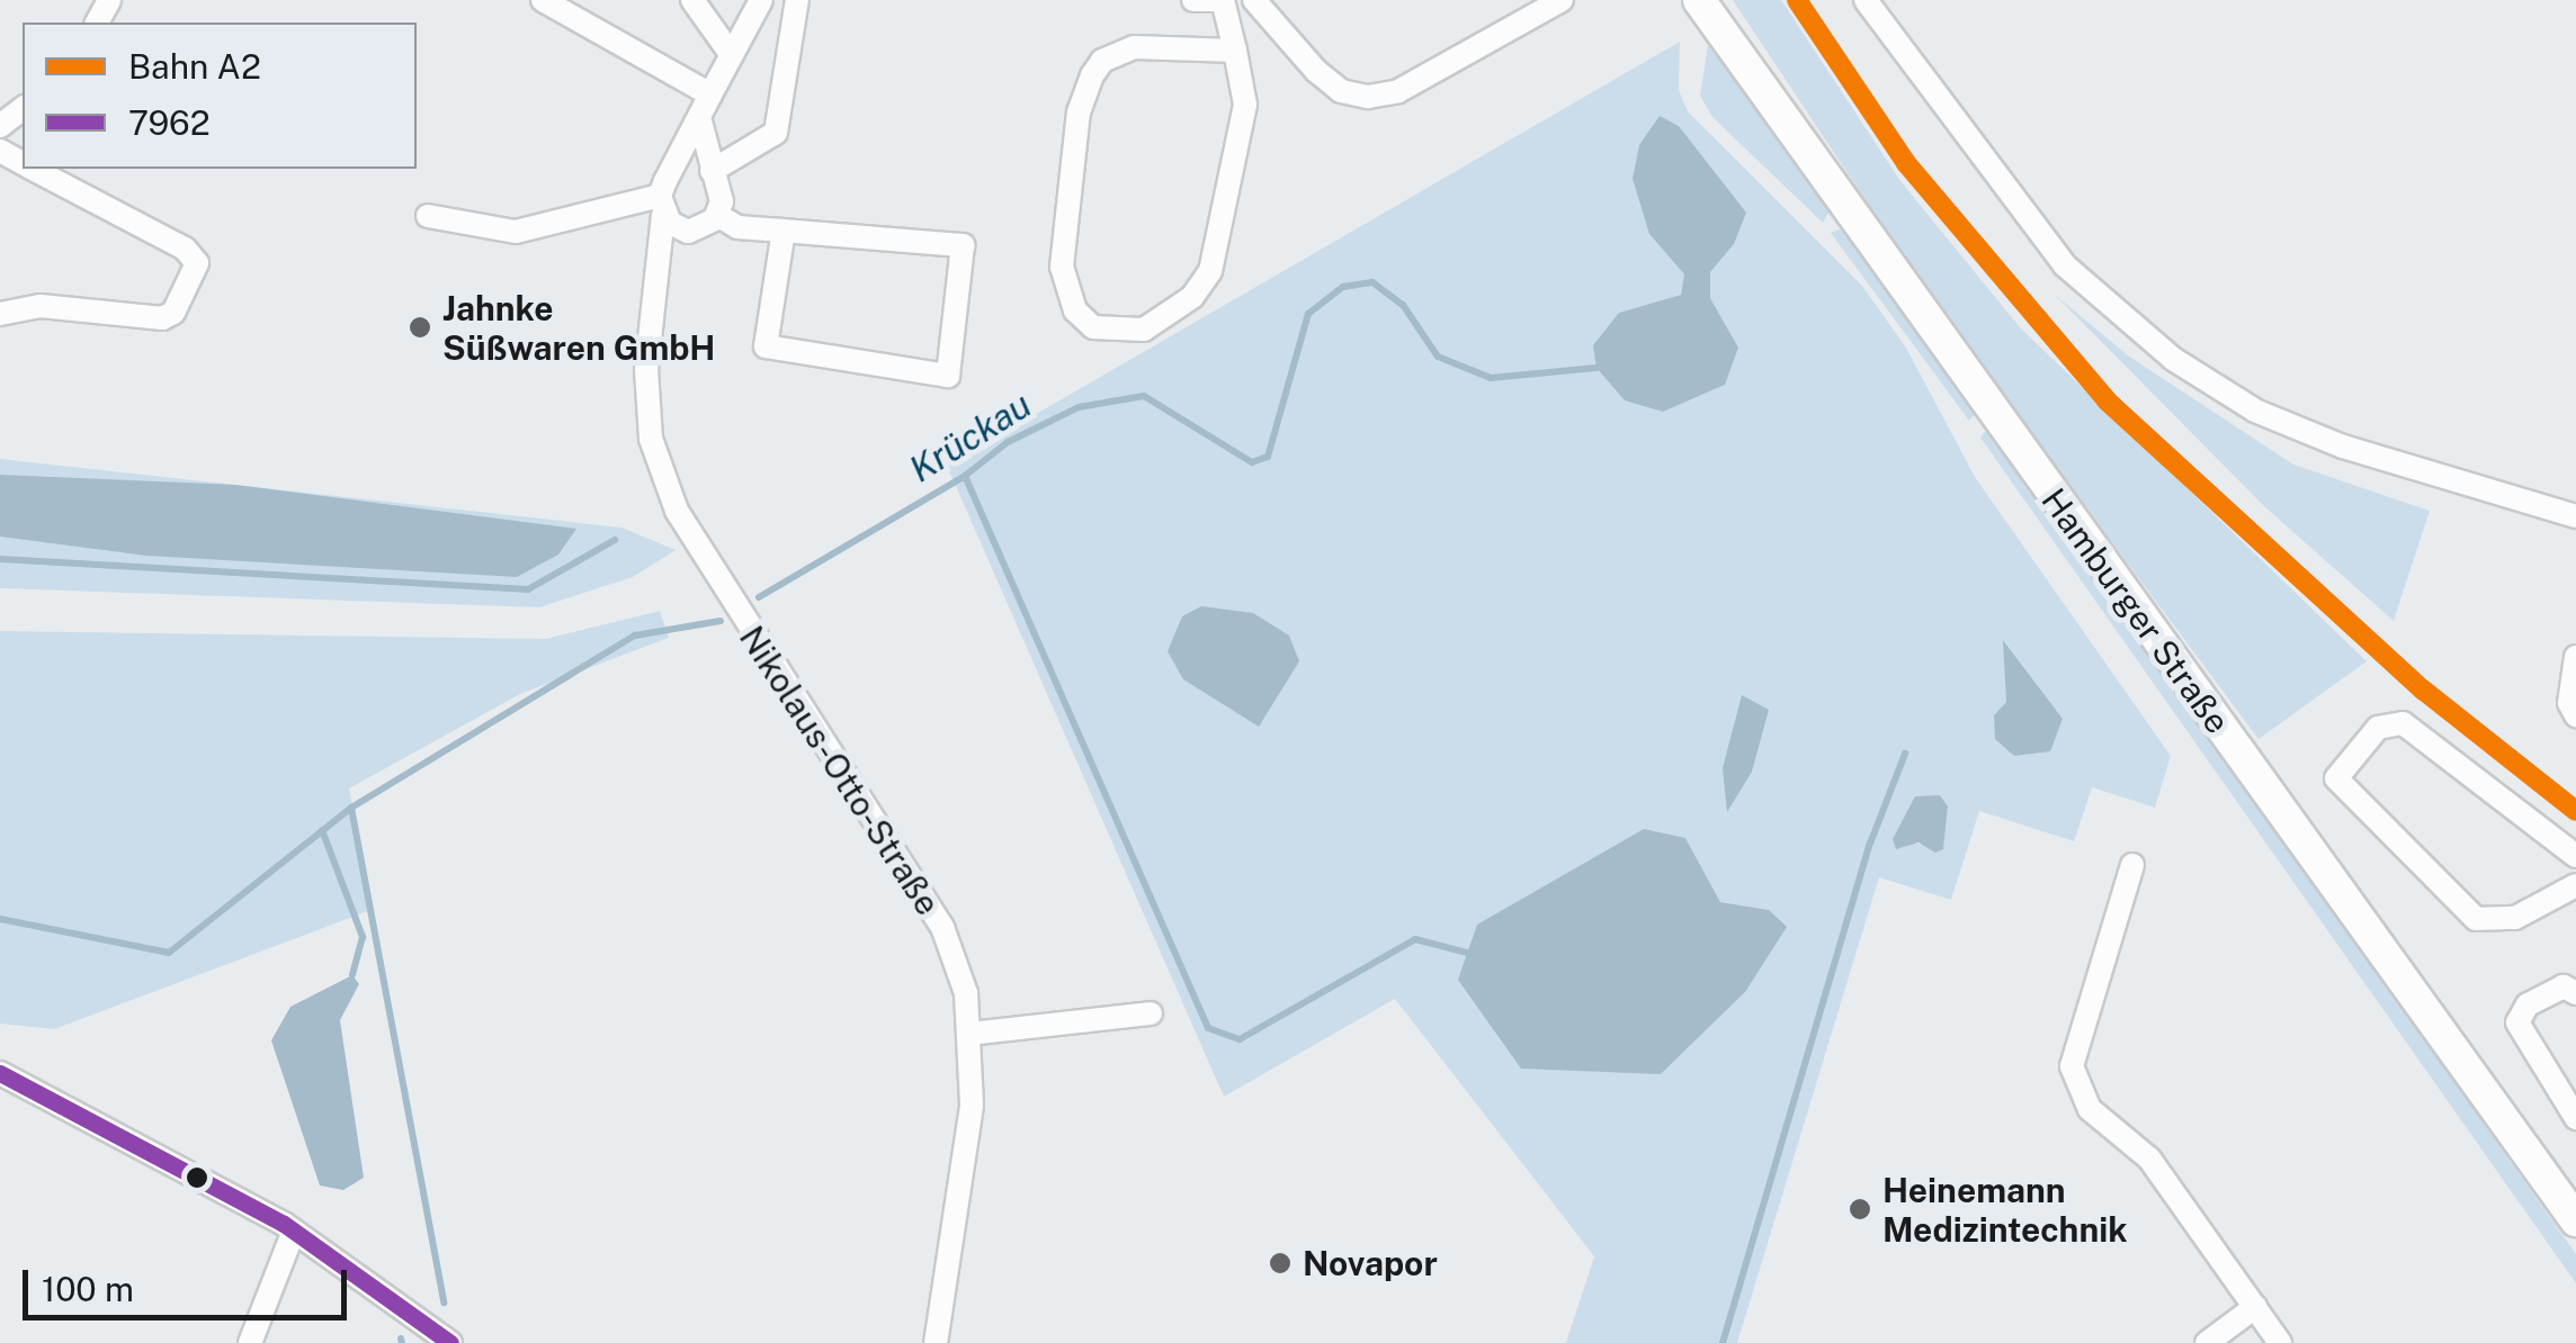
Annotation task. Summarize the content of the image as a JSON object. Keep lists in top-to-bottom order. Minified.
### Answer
{"streets":{"main road":["Hamburger Straße"],"street":["Nikolaus-Otto-Straße"]},"water":["Krückau"],"places":["Jahnke Süßwaren GmbH","Heinemann Medizintechnik","Novapor"],"lines":["rail line A2","transit line 7962"],"legend":["Bahn A2","7962"],"scale_bar":"100 m"}
